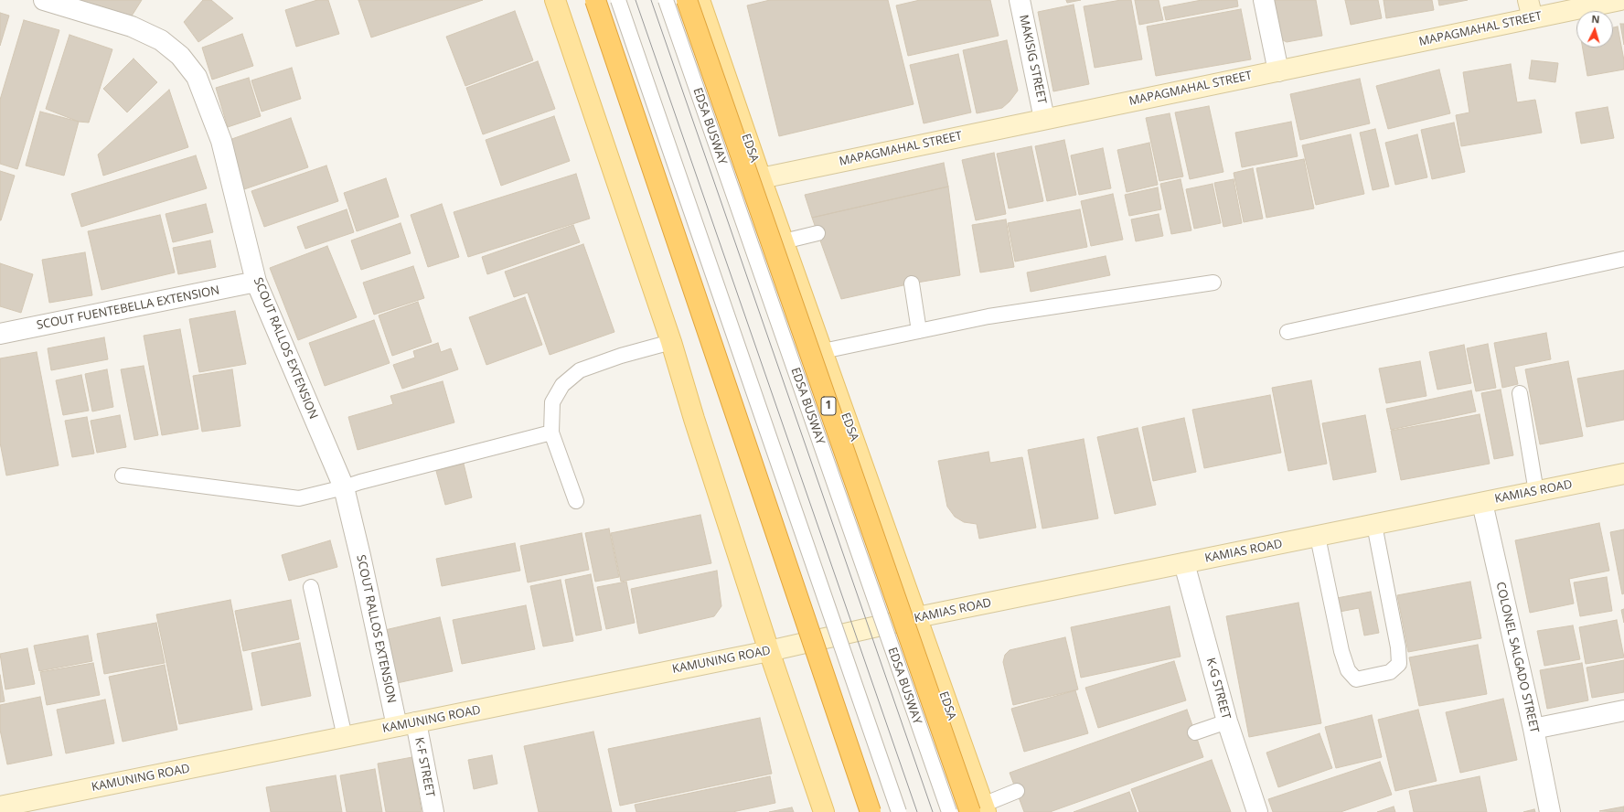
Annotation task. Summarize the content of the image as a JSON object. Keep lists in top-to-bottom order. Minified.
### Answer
{"streets":{"highway":["EDSA","1"],"main road":["MAPAGMAHAL STREET","KAMIAS ROAD","KAMUNING ROAD"],"street":["MAKISIG STREET","SCOUT FUENTEBELLA EXTENSION","SCOUT RALLOS EXTENSION","COLONEL SALGADO STREET","K-G STREET","K-F STREET"],"lane":["EDSA BUSWAY"]},"crossings":[["MAPAGMAHAL STREET","MAKISIG STREET"],["MAPAGMAHAL STREET","EDSA"],["EDSA","KAMIAS ROAD"],["SCOUT FUENTEBELLA EXTENSION","SCOUT RALLOS EXTENSION"],["SCOUT RALLOS EXTENSION","KAMUNING ROAD"],["SCOUT RALLOS EXTENSION","K-F STREET"],["KAMIAS ROAD","COLONEL SALGADO STREET"],["KAMIAS ROAD","KAMUNING ROAD"],["KAMIAS ROAD","K-G STREET"],["KAMUNING ROAD","K-F STREET"]],"north":"top"}
